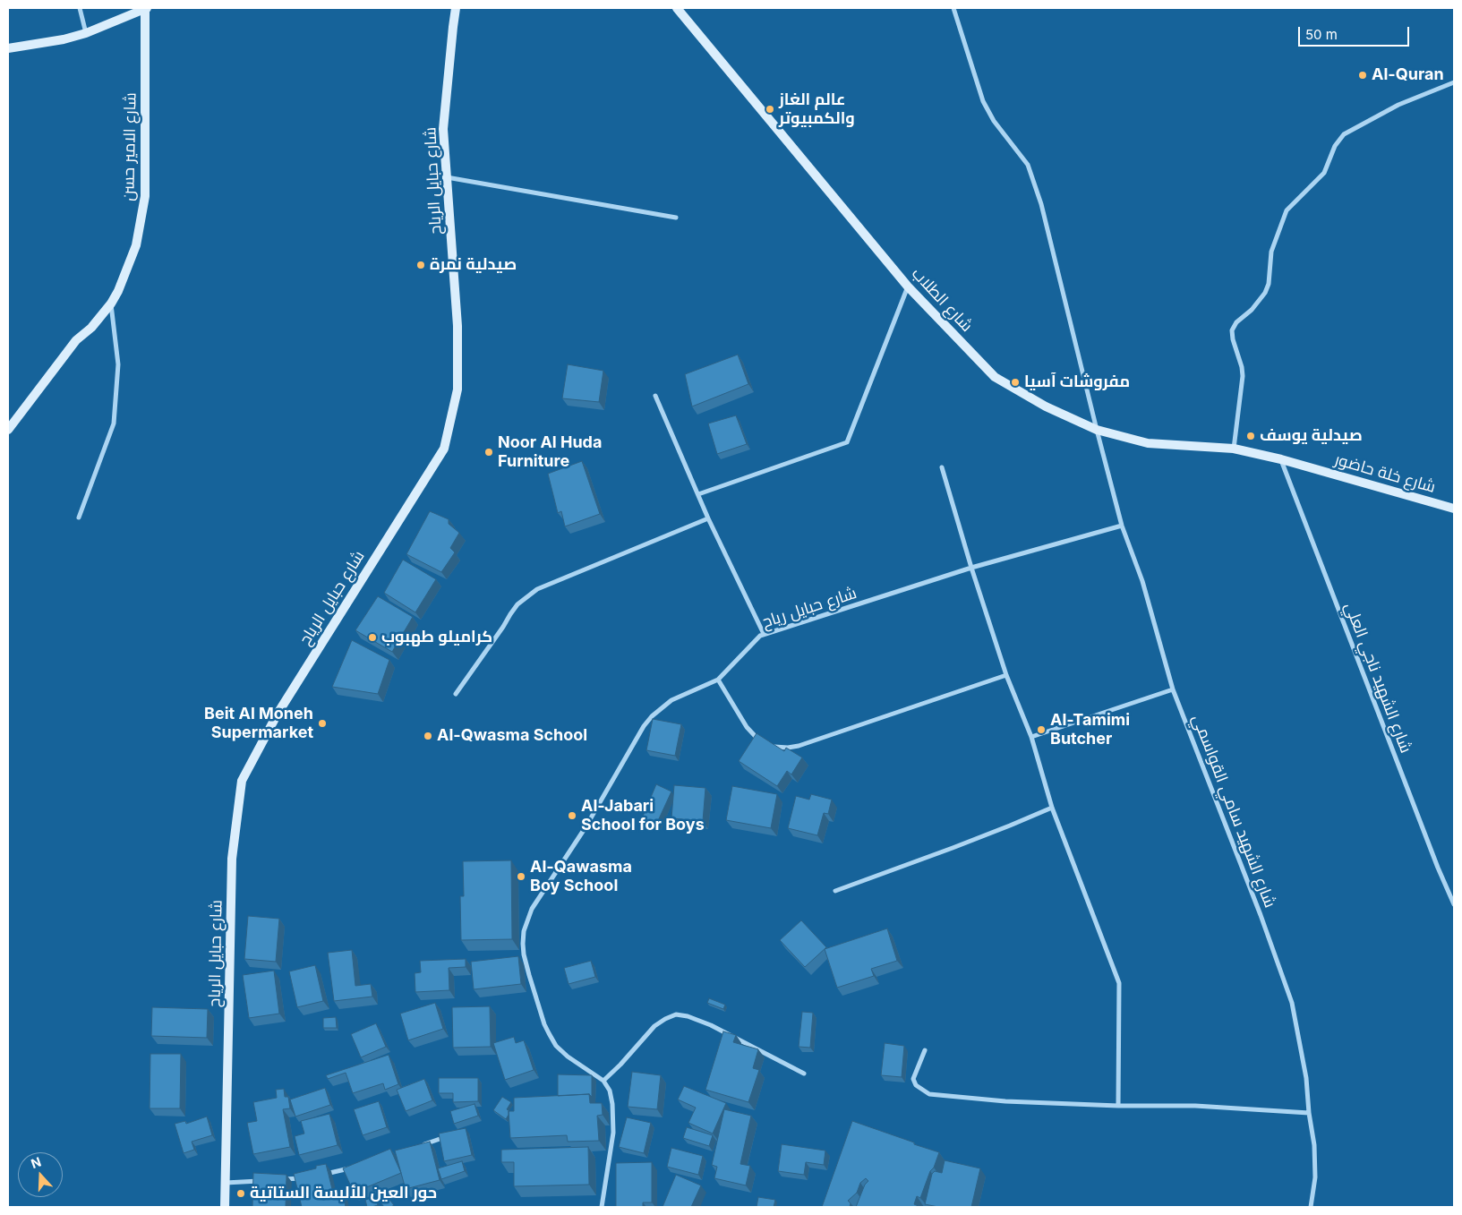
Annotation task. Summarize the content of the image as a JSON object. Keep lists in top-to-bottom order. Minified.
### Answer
{"streets":{"street":["شارع الامير حسن","شارع حبايل الرياح","شارع الطلاب","شارع خلة حاضور","شارع حبايل رياح","شارع الشهيد ناجي العلي","شارع الشهيد سامي القواسمي"]},"crossings":[["شارع الطلاب","شارع خلة حاضور"],["شارع الطلاب","شارع الشهيد ناجي العلي"],["شارع الطلاب","شارع الشهيد سامي القواسمي"],["شارع خلة حاضور","شارع الشهيد ناجي العلي"],["شارع حبايل رياح","شارع الشهيد سامي القواسمي"]],"places":["Al-Quran","عالم الغاز والكمبيوتر","صيدلية نمرة","مفروشات آسيا","صيدلية يوسف","Noor Al Huda Furniture","كراميلو طهبوب","Beit Al Moneh Supermarket","Al-Tamimi Butcher","Al-Qwasma School","Al-Jabari School for Boys","Al-Qawasma Boy School","حور العين للألبسة الستاتية"],"scale_bar":"50 m","north":"top"}
